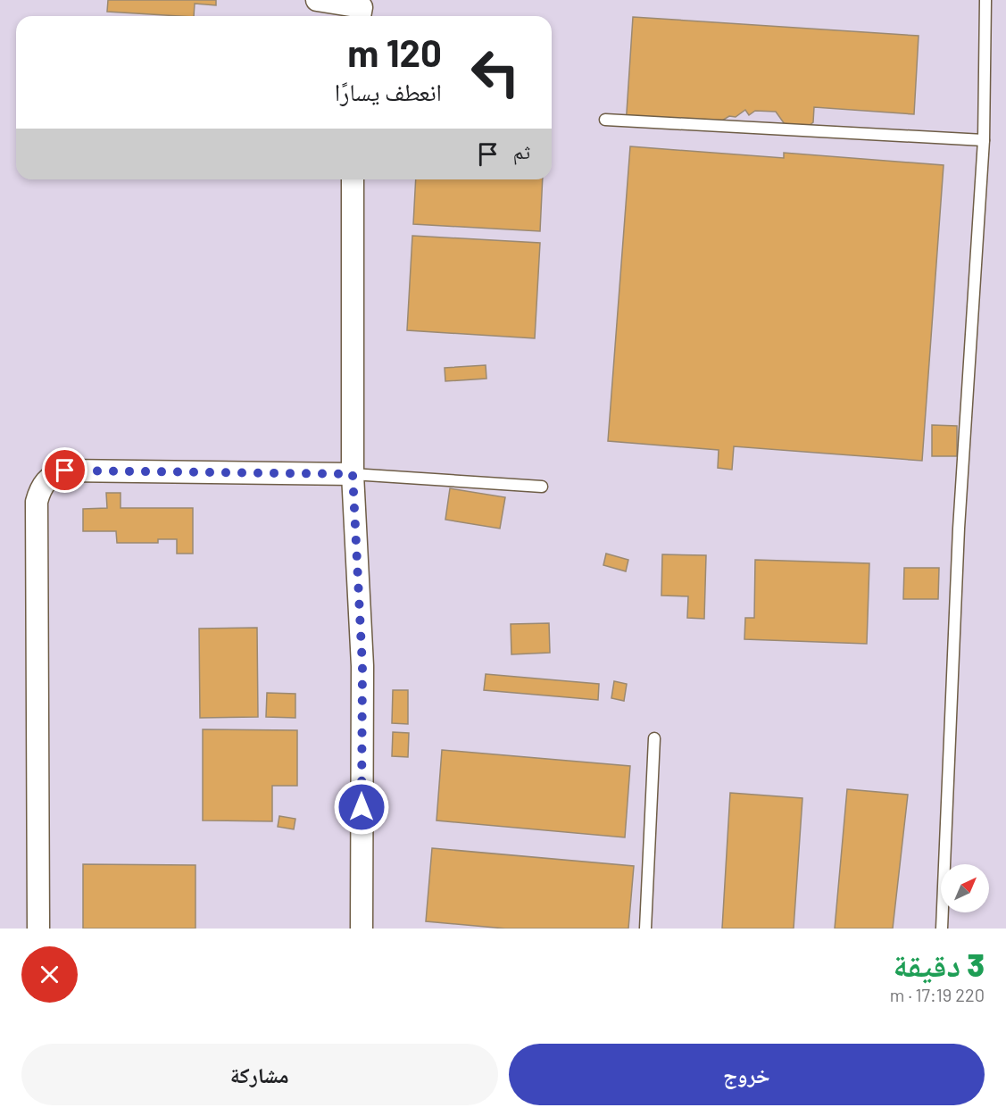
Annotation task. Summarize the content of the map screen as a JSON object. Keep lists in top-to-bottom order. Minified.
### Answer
{"north":"top right","page":{"turn":["120 m","انعطف يسارًا"],"then":"ثم","heading":["3 دقيقة","220 m · 17:19"],"buttons":["خروج","مشاركة"]}}
